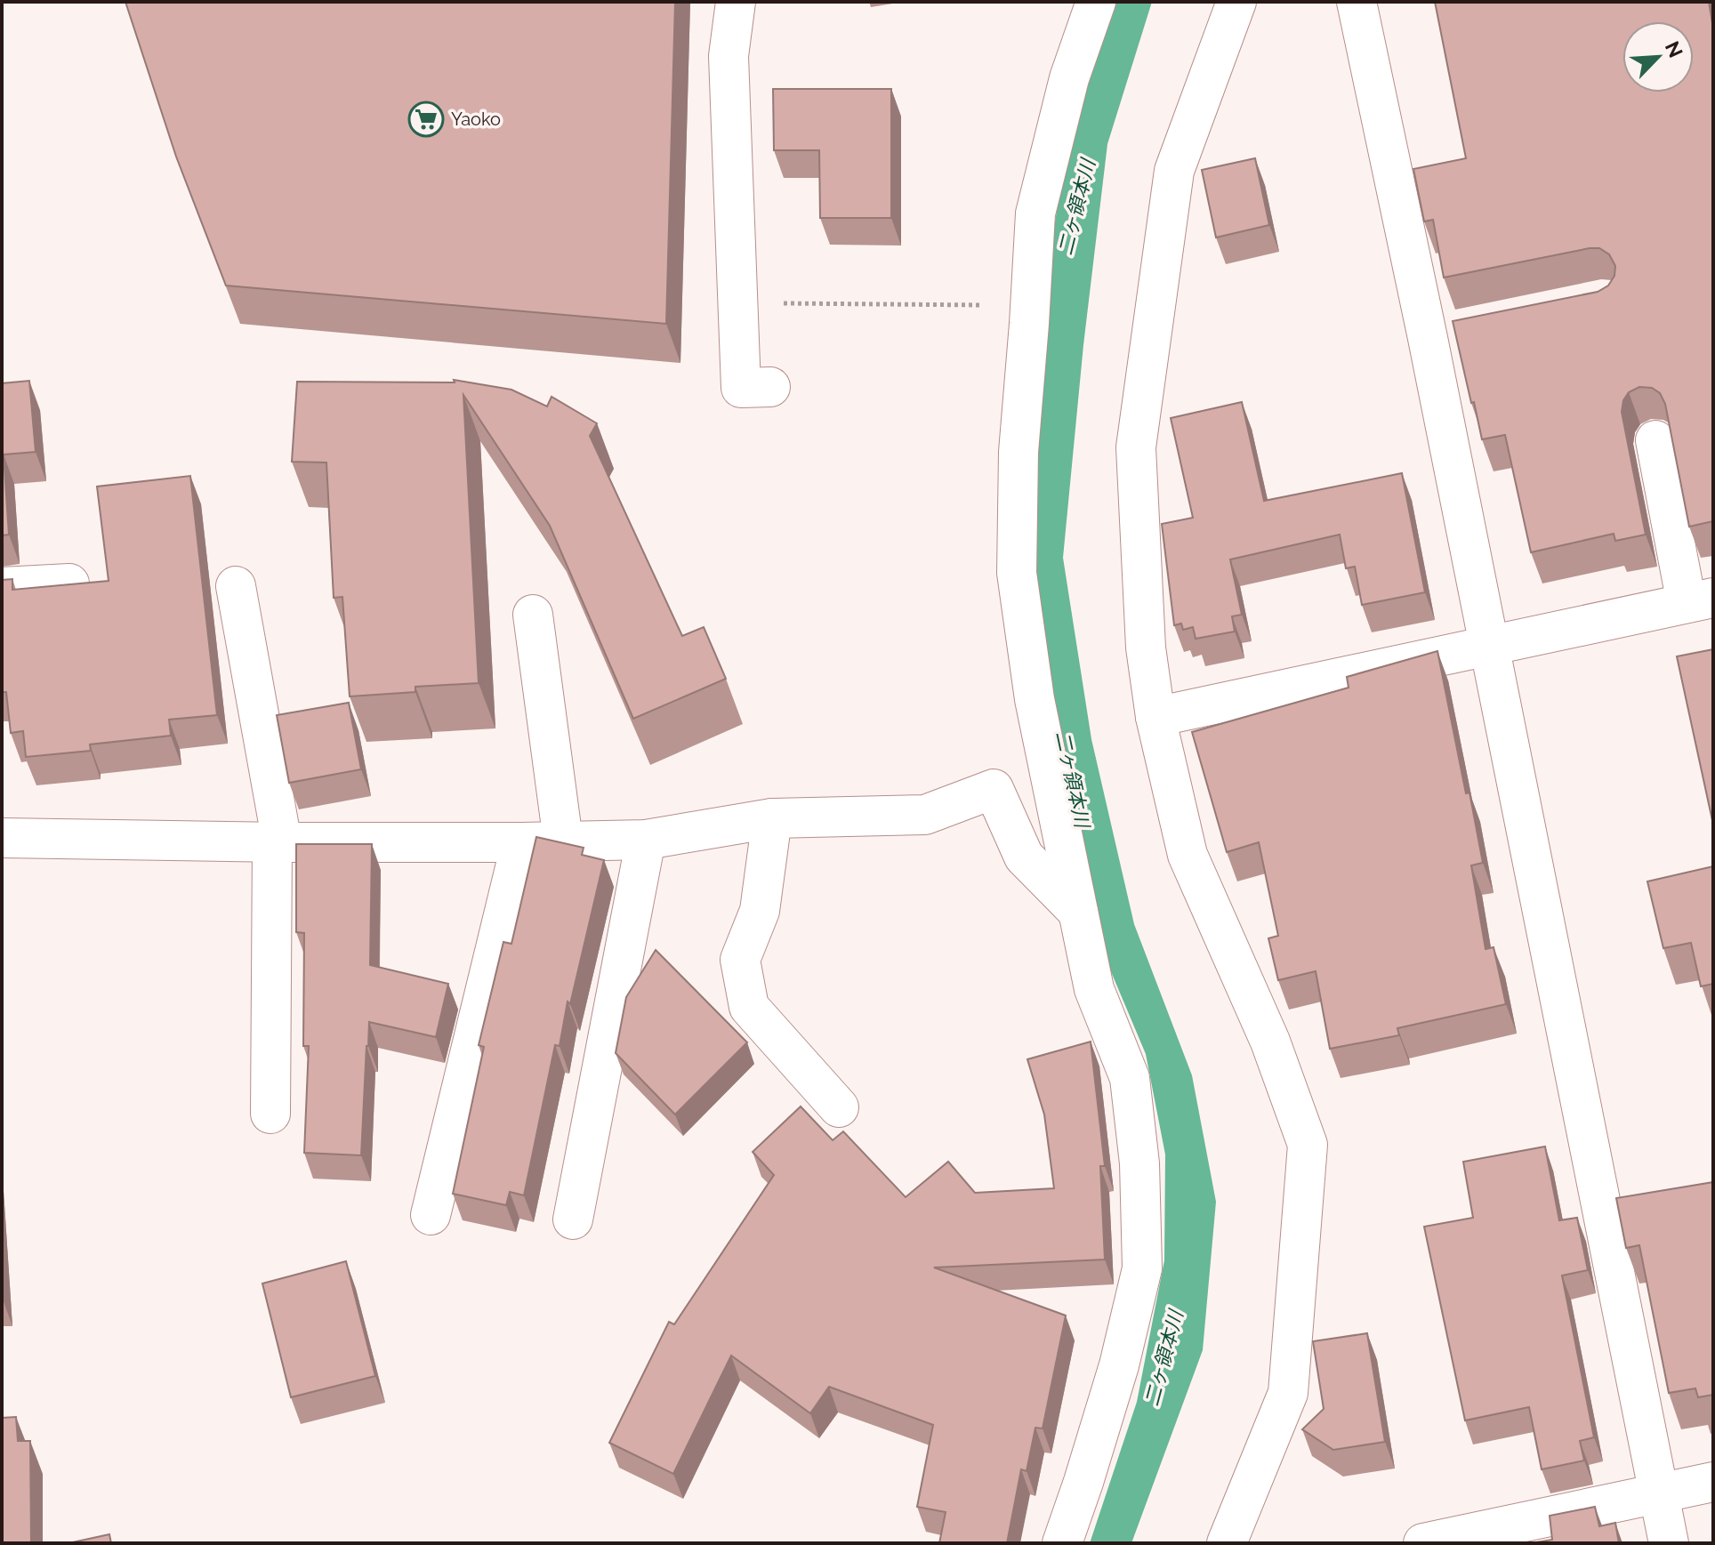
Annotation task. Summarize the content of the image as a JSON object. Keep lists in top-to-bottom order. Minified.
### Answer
{"water":["二ヶ領本川"],"places":{"supermarket":["Yaoko"]},"north":"top right"}
